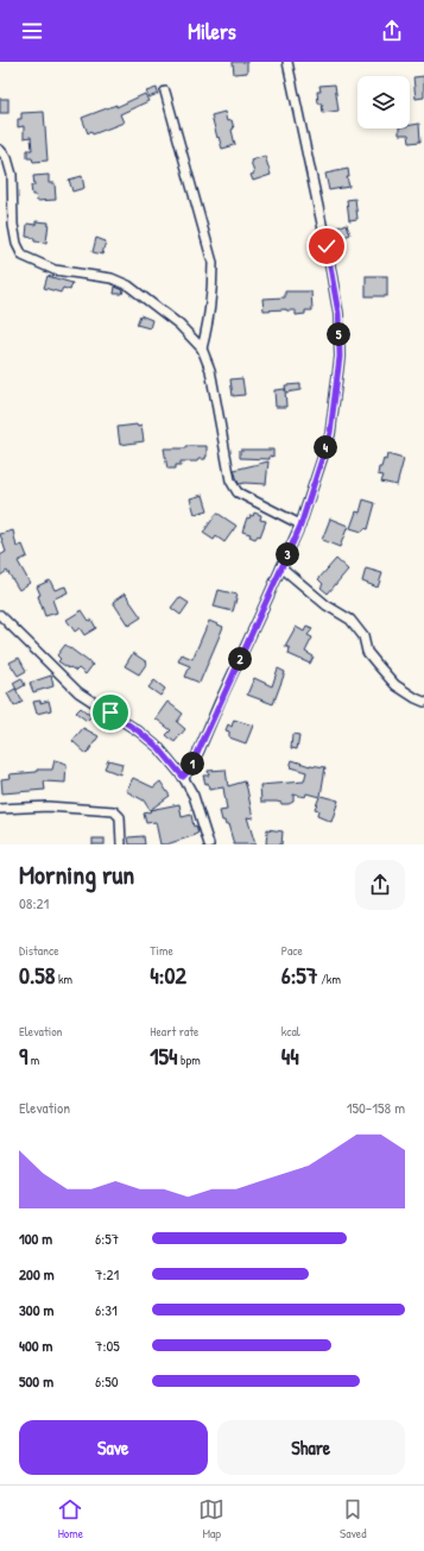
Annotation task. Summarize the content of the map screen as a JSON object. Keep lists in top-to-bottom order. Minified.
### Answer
{"page":{"header":"Milers","pins":["5","4","3","2","1"],"heading":["Morning run","08:21"],"stats":[["Distance","0.58 km"],["Time","4:02"],["Pace","6:57 /km"],["Elevation","9 m"],["Heart rate","154 bpm"],["kcal","44"]],"chart":["Elevation","150–158 m"],"list":[{"name":"100 m","note":"6:57"},{"name":"200 m","note":"7:21"},{"name":"300 m","note":"6:31"},{"name":"400 m","note":"7:05"},{"name":"500 m","note":"6:50"}],"buttons":["Save","Share"],"tabs":["Home","Map","Saved"]}}
